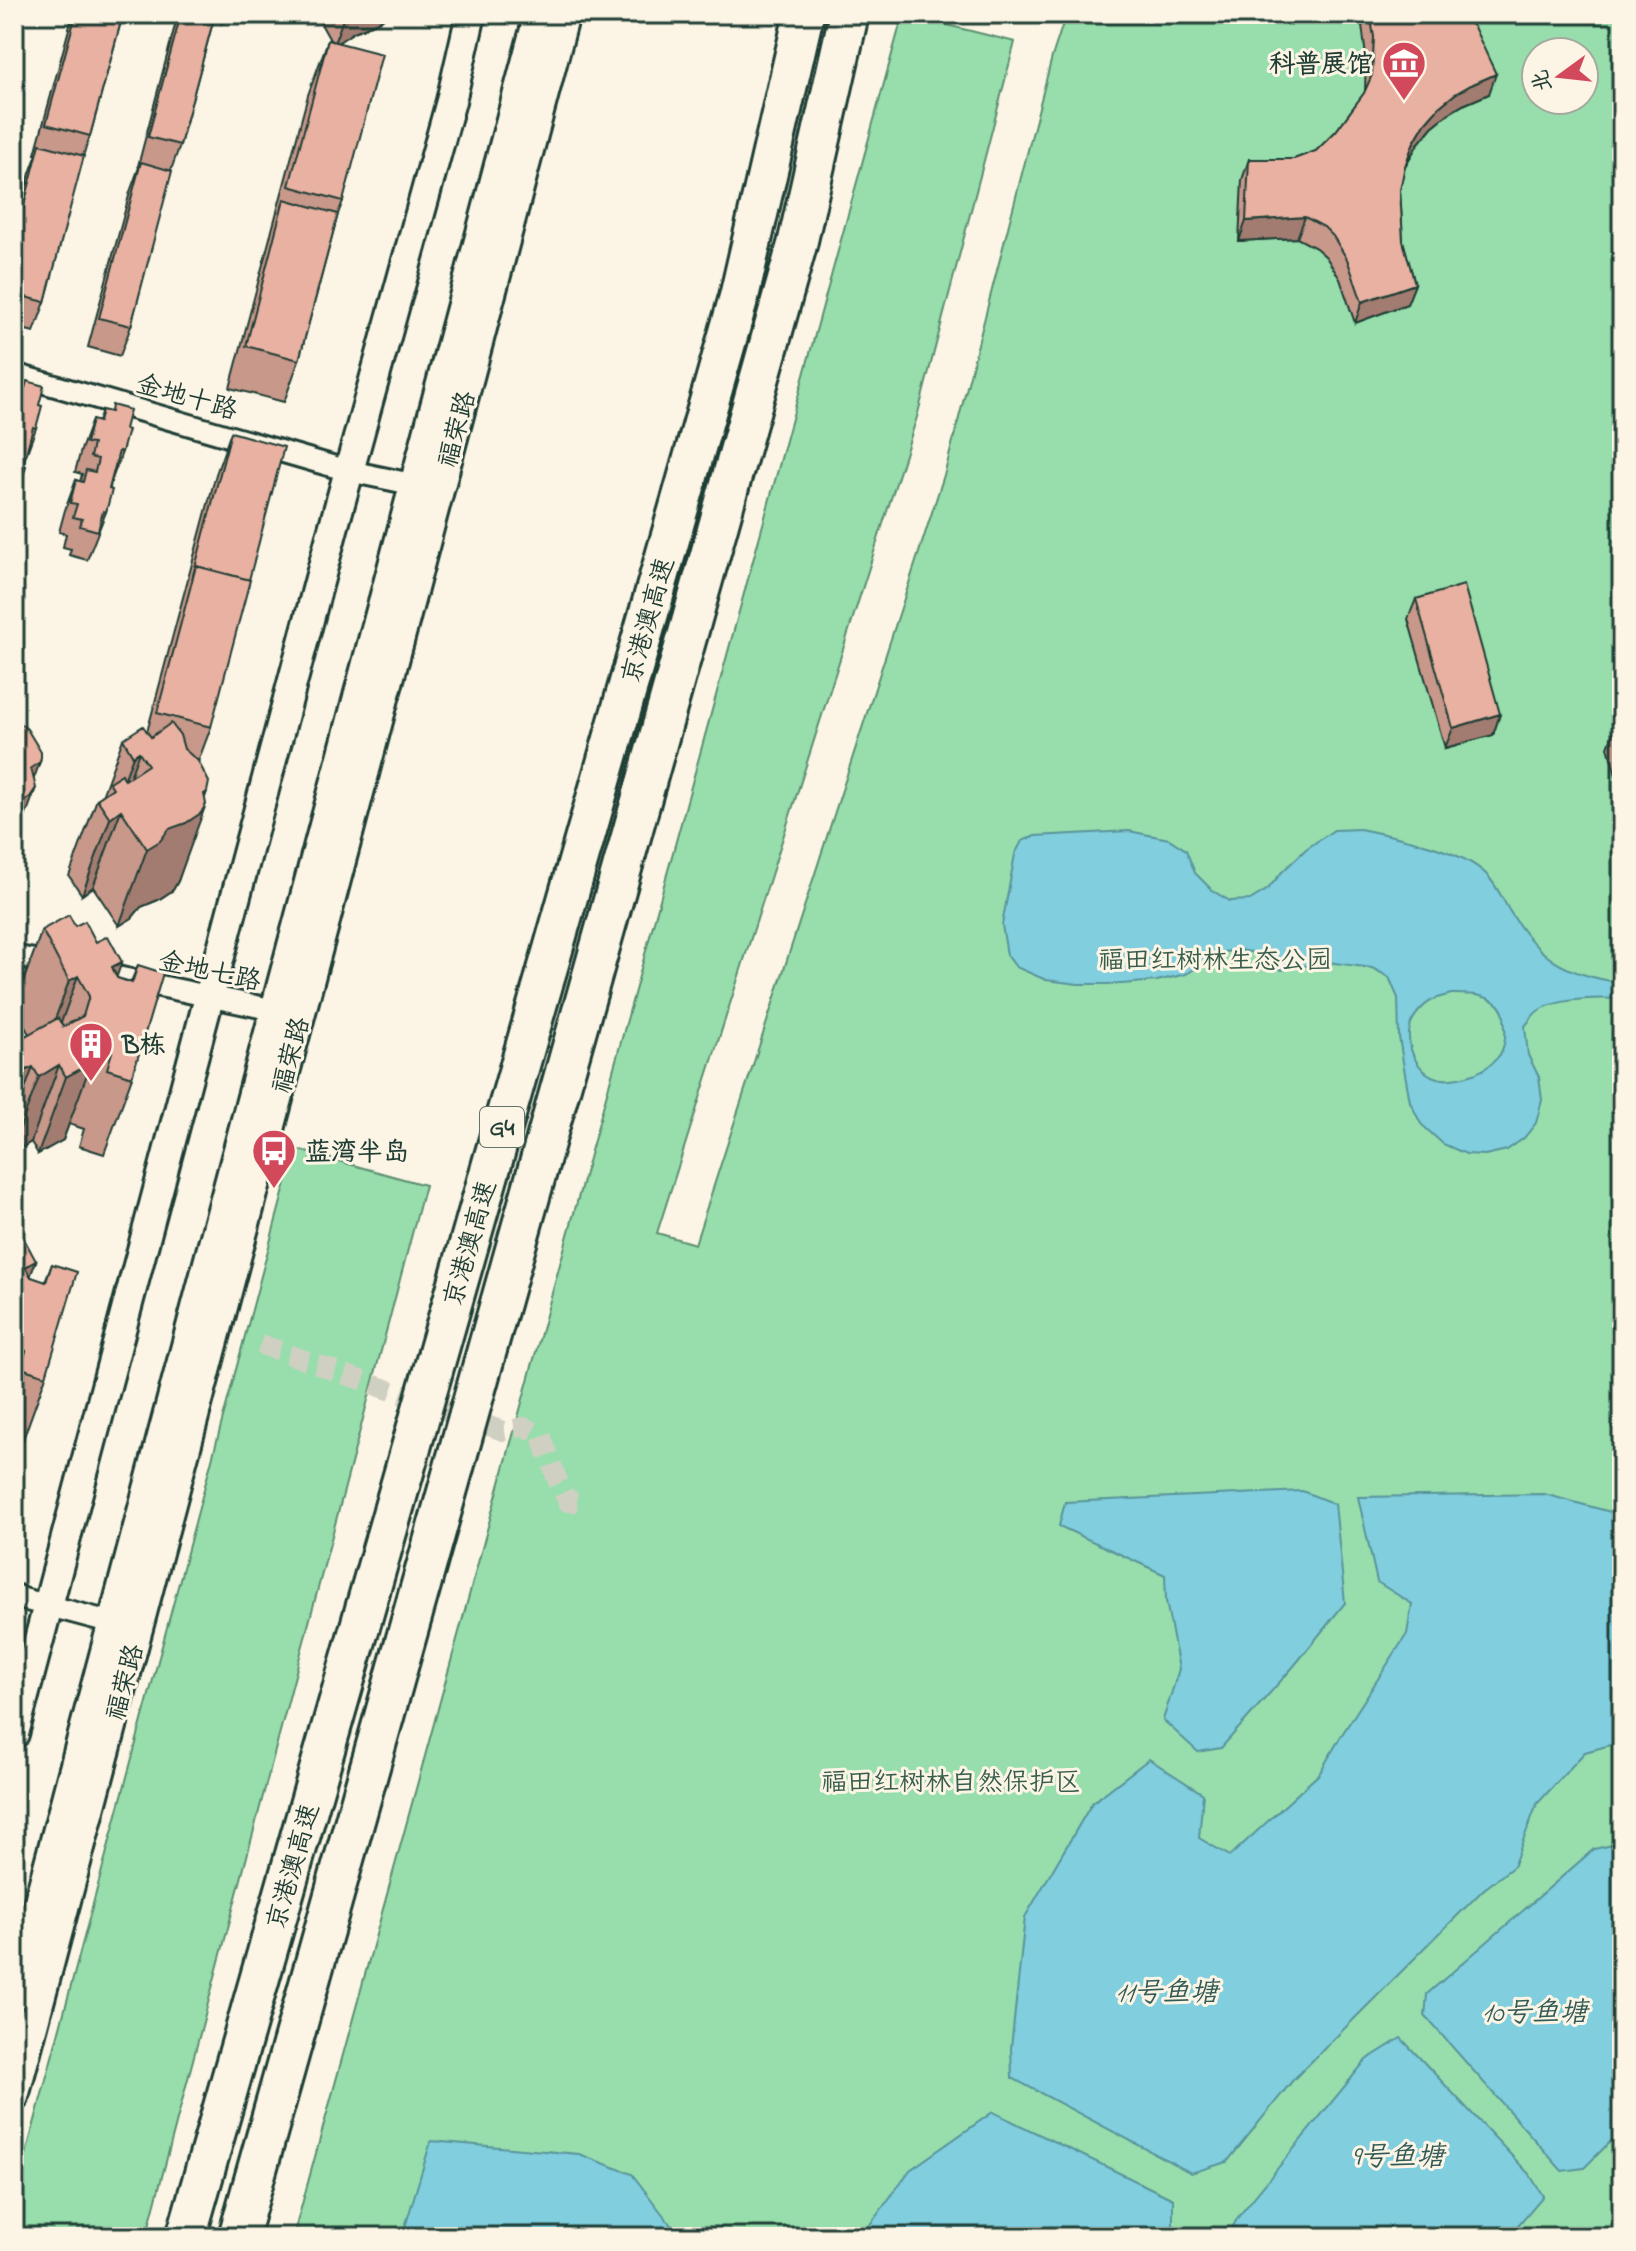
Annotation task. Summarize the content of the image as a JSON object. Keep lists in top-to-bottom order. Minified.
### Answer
{"streets":{"highway":["京港澳高速","G4"],"main road":["福荣路"],"street":["金地十路","金地七路"]},"crossings":[["金地十路","福荣路"],["福荣路","金地七路"]],"water":["11号鱼塘","10号鱼塘","9号鱼塘"],"parks":["福田红树林生态公园","福田红树林自然保护区"],"places":{"museum":["科普展馆"],"building":["B栋"],"bus stop":["蓝湾半岛"]},"north":"left"}
